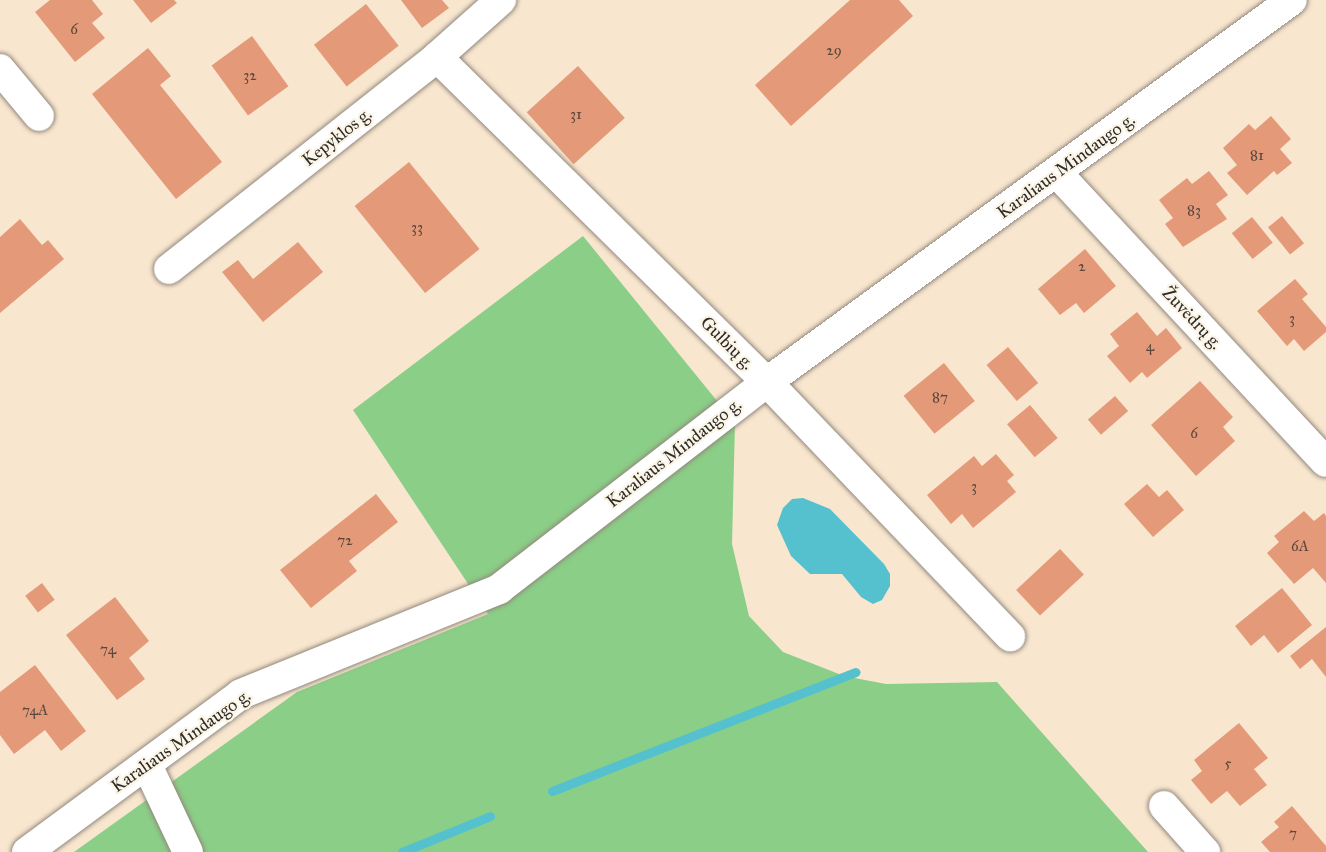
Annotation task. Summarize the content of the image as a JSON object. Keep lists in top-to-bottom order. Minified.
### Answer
{"streets":{"street":["Kepyklos g.","Karaliaus Mindaugo g.","Žuvėdrų g.","Gulbių g."]},"crossings":[["Kepyklos g.","Gulbių g."],["Karaliaus Mindaugo g.","Žuvėdrų g."],["Karaliaus Mindaugo g.","Gulbių g."]],"house_numbers":["6","29","32","31","81","83","33","2","3","4","87","6","3","72","6A","74","74A","5","7"]}
